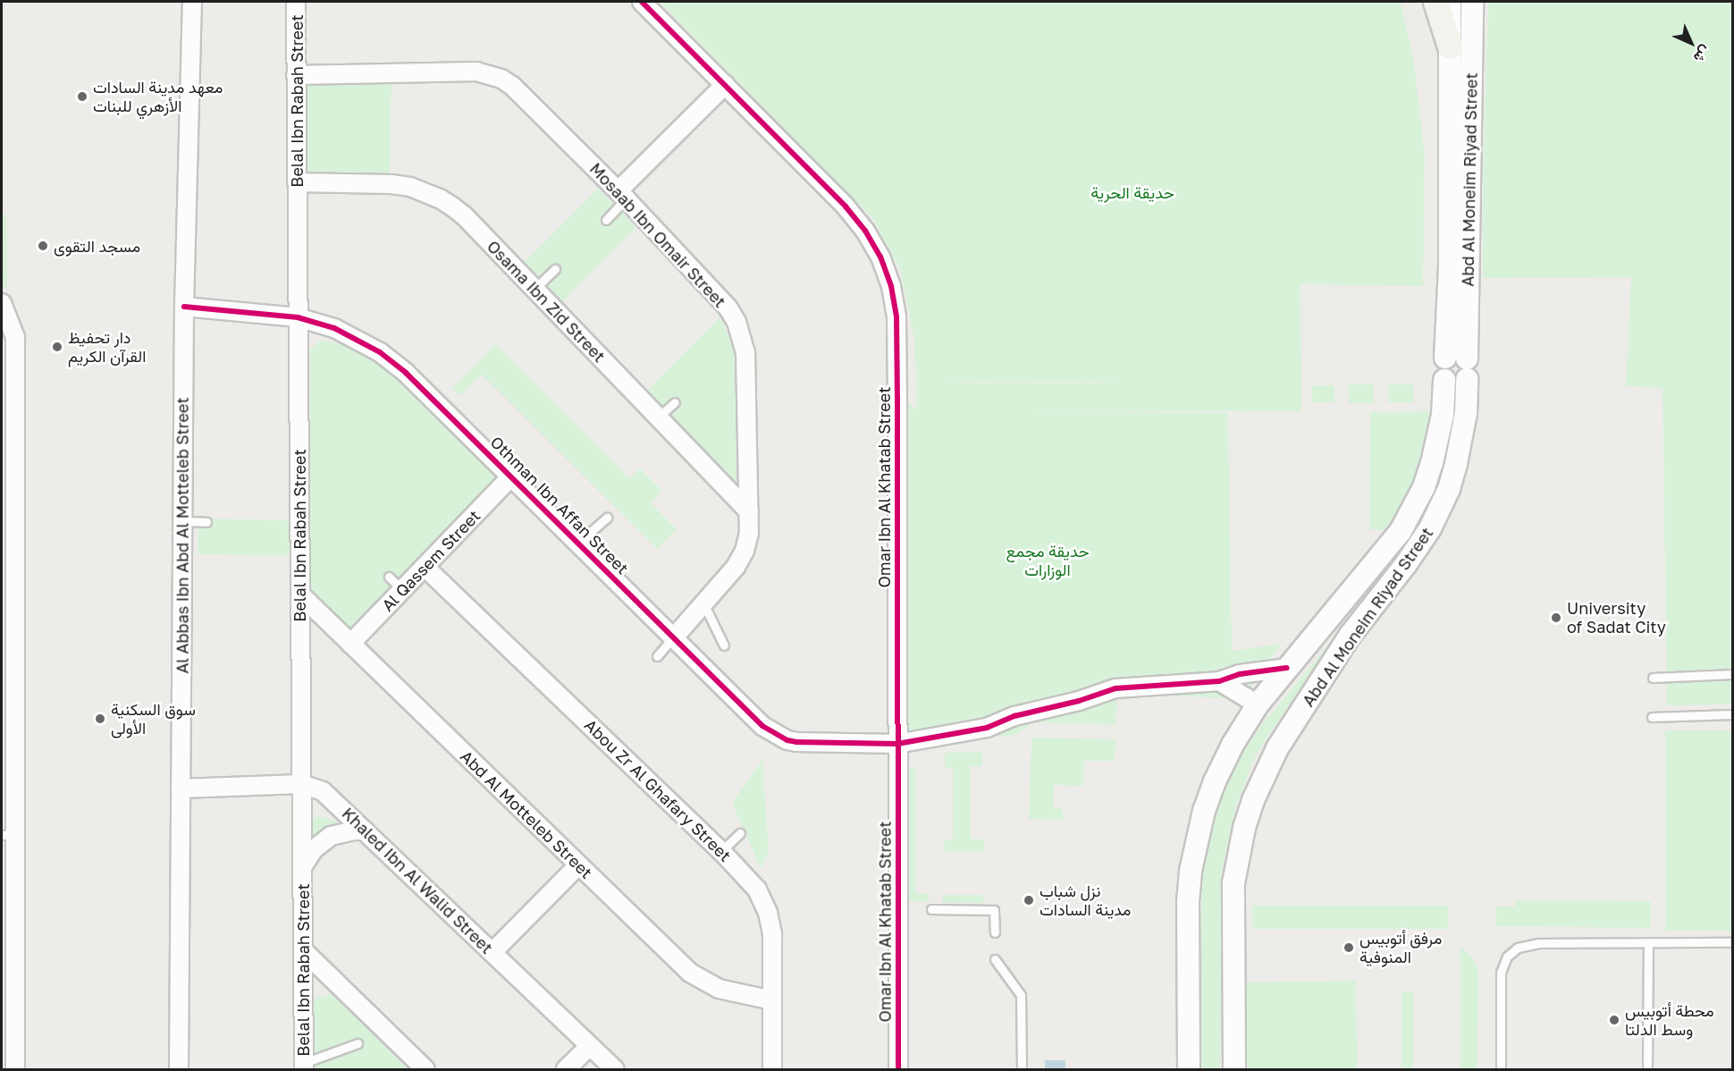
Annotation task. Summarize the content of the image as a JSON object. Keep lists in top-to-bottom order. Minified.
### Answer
{"streets":{"street":["Belal Ibn Rabah Street","Abd Al Moneim Riyad Street","Mosaab Ibn Omair Street","Osama Ibn Zid Street","Omar Ibn Al Khatab Street","Othman Ibn Affan Street","Al Abbas Ibn Abd Al Motteleb Street","Al Qassem Street","Abou Zr Al Ghafary Street","Abd Al Motteleb Street","Khaled Ibn Al Walid Street"]},"crossings":[["Belal Ibn Rabah Street","Mosaab Ibn Omair Street"],["Belal Ibn Rabah Street","Osama Ibn Zid Street"],["Belal Ibn Rabah Street","Othman Ibn Affan Street"],["Belal Ibn Rabah Street","Abd Al Motteleb Street"],["Belal Ibn Rabah Street","Khaled Ibn Al Walid Street"],["Abd Al Moneim Riyad Street","Othman Ibn Affan Street"],["Mosaab Ibn Omair Street","Osama Ibn Zid Street"],["Mosaab Ibn Omair Street","Othman Ibn Affan Street"],["Omar Ibn Al Khatab Street","Othman Ibn Affan Street"],["Othman Ibn Affan Street","Al Abbas Ibn Abd Al Motteleb Street"],["Othman Ibn Affan Street","Al Qassem Street"],["Al Abbas Ibn Abd Al Motteleb Street","Khaled Ibn Al Walid Street"],["Al Qassem Street","Abou Zr Al Ghafary Street"],["Al Qassem Street","Abd Al Motteleb Street"],["Abou Zr Al Ghafary Street","Abd Al Motteleb Street"]],"parks":["حديقة الحرية","حديقة مجمع الوزارات"],"places":["معهد مدينة السادات الأزهري للبنات","مسجد التقوى","دار تحفيظ القرآن الكريم","University of Sadat City","سوق السكنية الأولى","نزل شباب مدينة السادات","مرفق أتوبيس المنوفية","محطة أتوبيس وسط الدلتا"],"north":"bottom right"}
